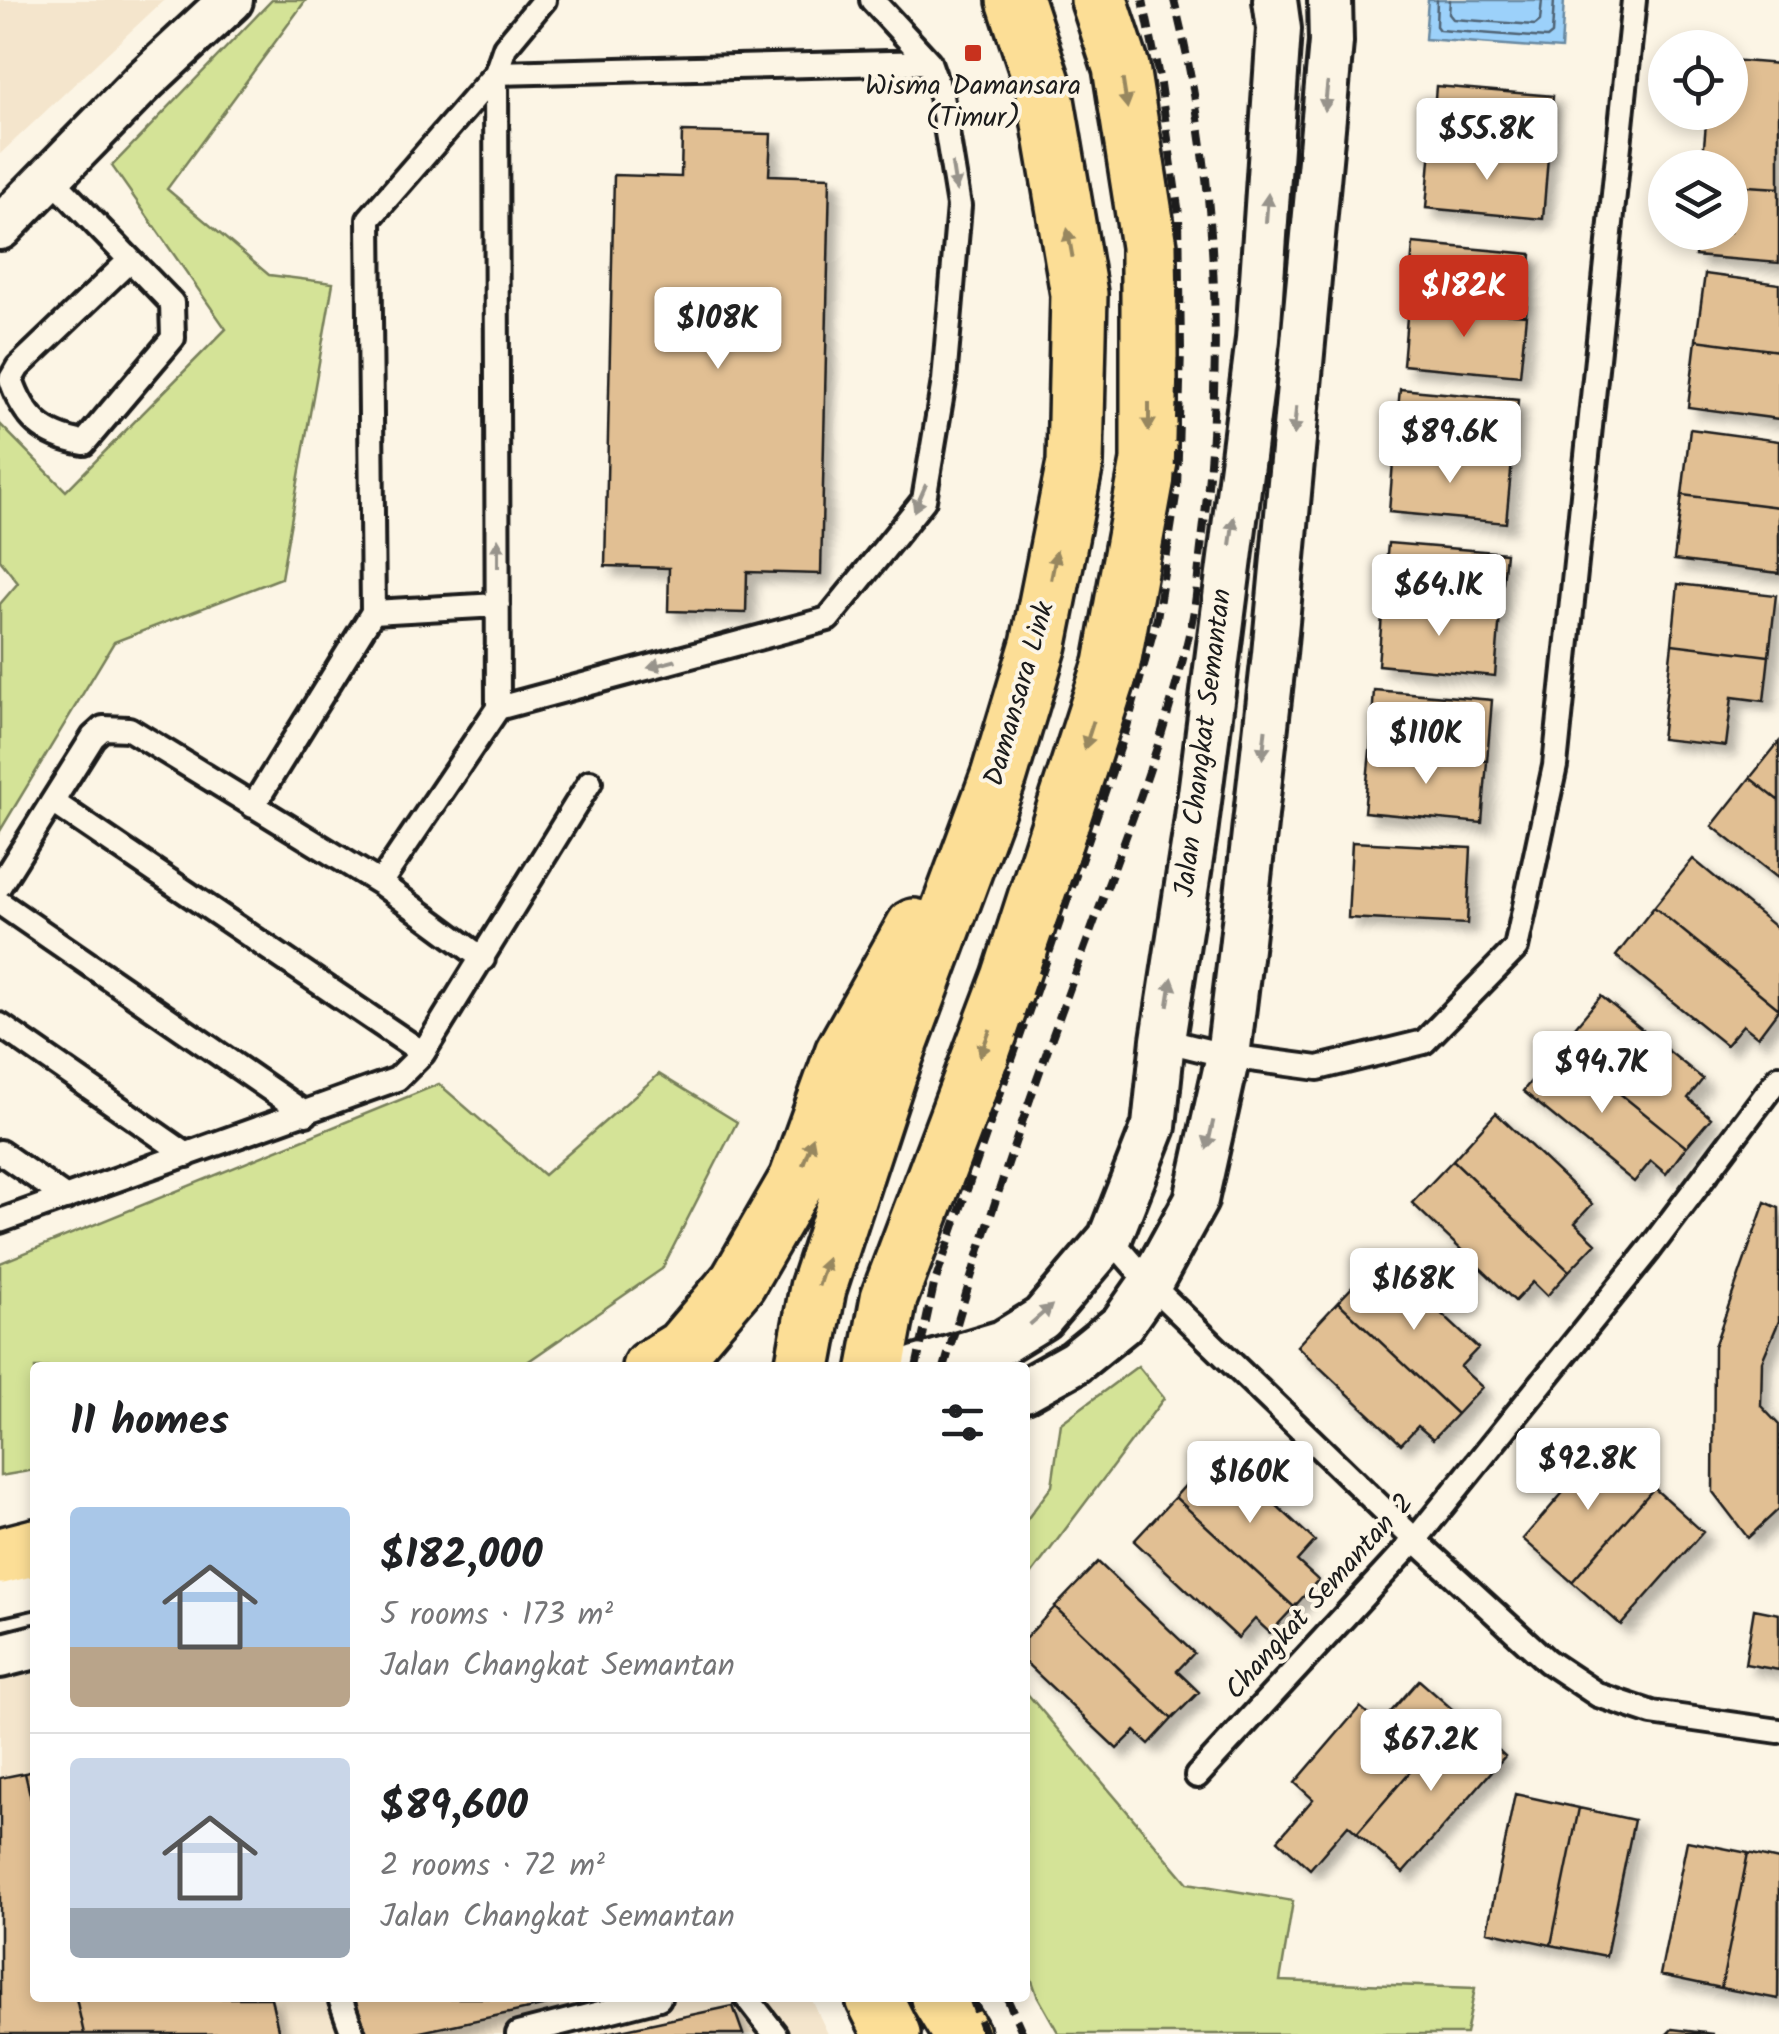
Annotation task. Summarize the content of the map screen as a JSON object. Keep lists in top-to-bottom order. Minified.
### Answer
{"streets":{"highway":["Damansara Link"],"street":["Jalan Changkat Semantan"],"lane":["Changkat Semantan 2"]},"places":{"transit":["Wisma Damansara (Timur)"]},"page":{"price":["$55.8K","$182K","$108K","$89.6K","$64.1K","$110K","$94.7K","$168K","$92.8K","$160K","$67.2K"],"heading":"11 homes","list":[{"name":"$182,000","note":"5 rooms · 173 m² · Jalan Changkat Semantan"},{"name":"$89,600","note":"2 rooms · 72 m² · Jalan Changkat Semantan"}]}}
